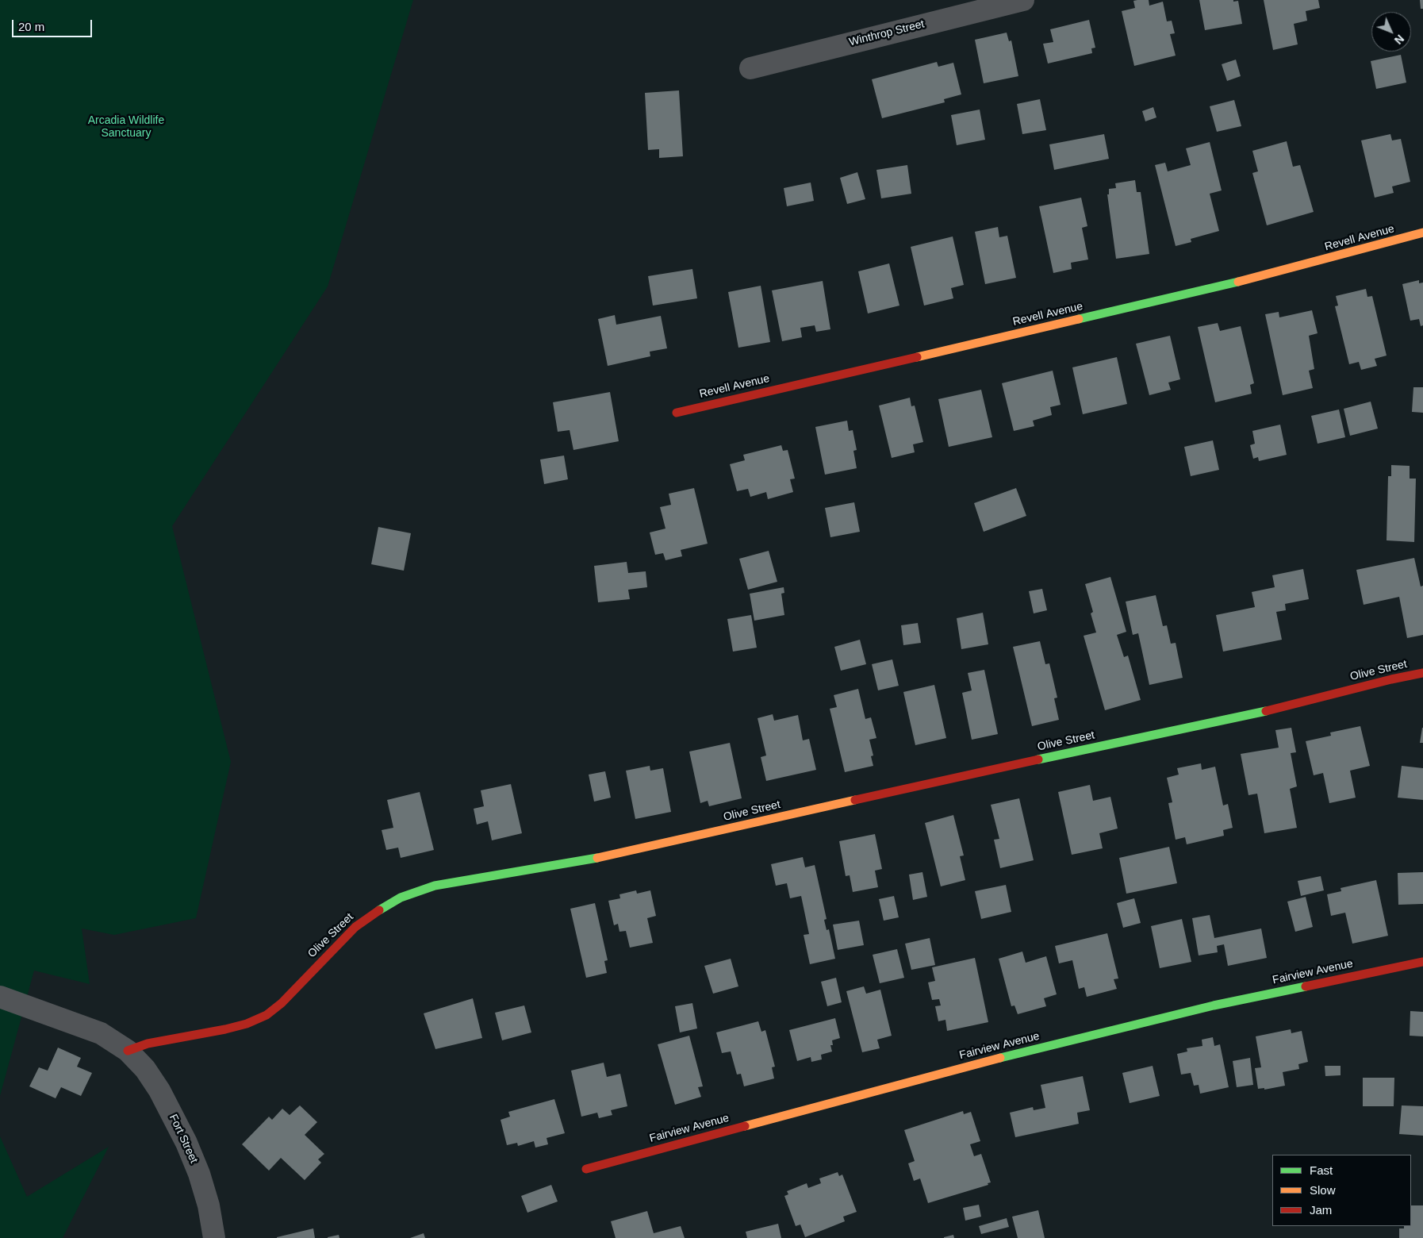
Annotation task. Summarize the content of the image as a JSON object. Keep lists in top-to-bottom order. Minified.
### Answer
{"streets":{"street":["Winthrop Street","Revell Avenue","Olive Street","Fairview Avenue","Fort Street"]},"crossings":[["Olive Street","Fort Street"]],"parks":["Arcadia Wildlife Sanctuary"],"legend":["Fast","Slow","Jam"],"scale_bar":"20 m","north":"bottom right"}
